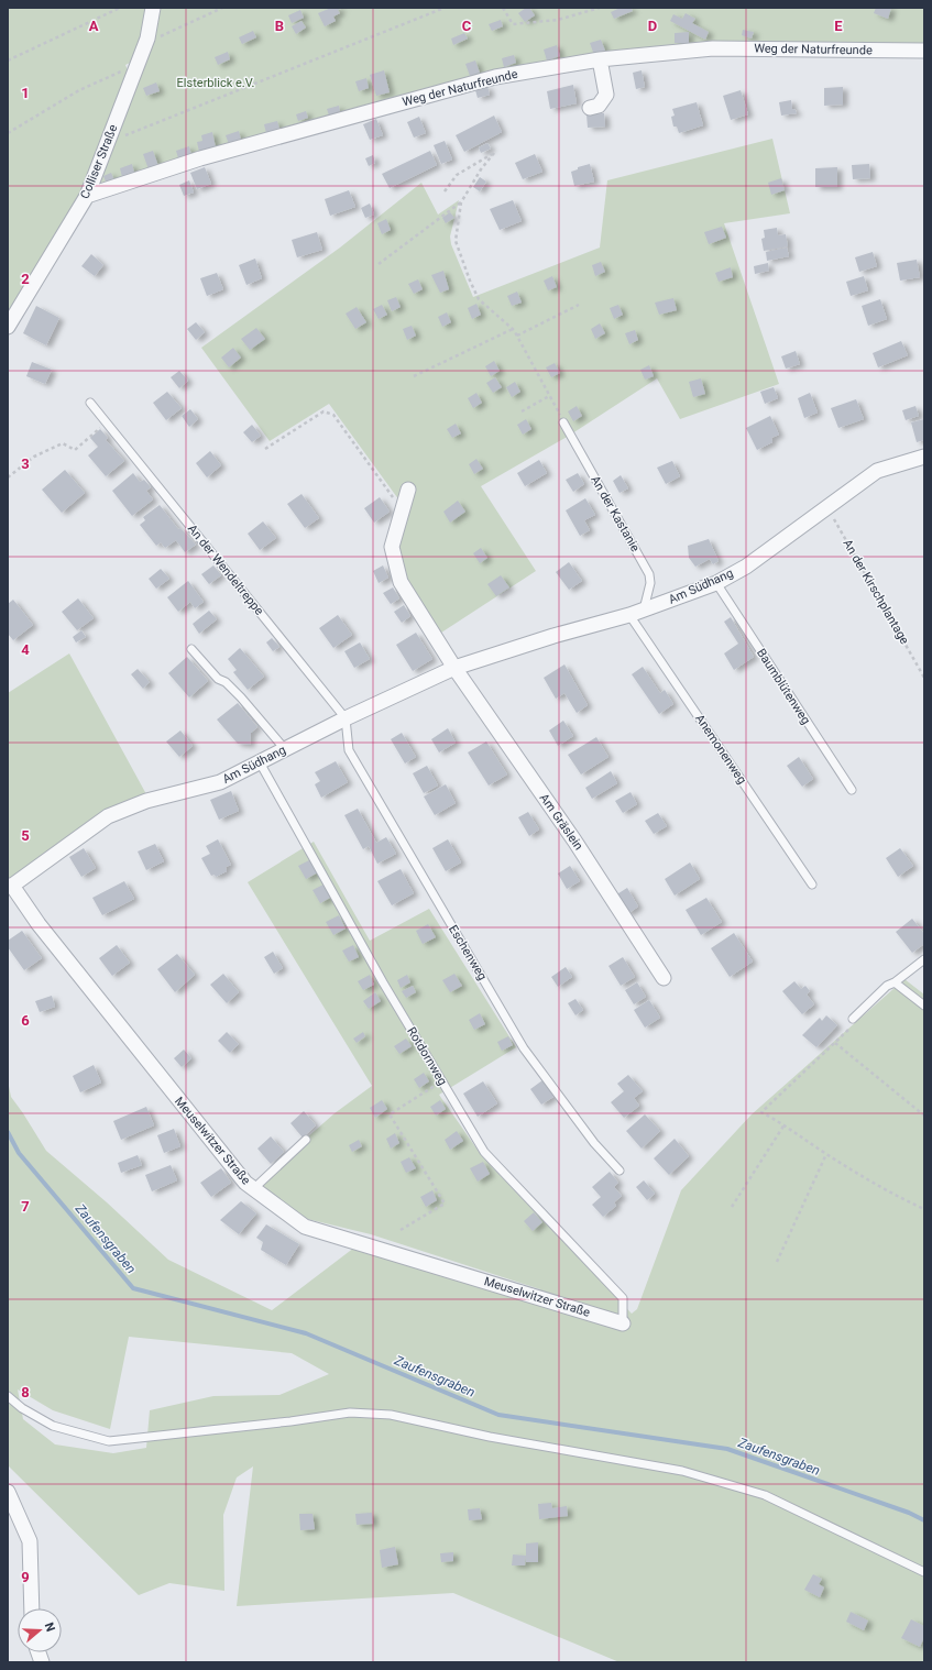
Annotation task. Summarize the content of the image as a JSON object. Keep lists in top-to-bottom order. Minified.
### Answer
{"streets":{"street":["Weg der Naturfreunde","Colliser Straße","Am Südhang","Am Gräslein","Meuselwitzer Straße"],"lane":["An der Kastanie","An der Wendeltreppe","Baumblütenweg","Anemonenweg","Eschenweg","Rotdornweg"],"path":["An der Kirschplantage"]},"crossings":[["Weg der Naturfreunde","Colliser Straße"],["An der Kastanie","Am Südhang"],["An der Wendeltreppe","Am Südhang"],["An der Wendeltreppe","Eschenweg"],["Am Südhang","An der Kirschplantage"],["Am Südhang","Baumblütenweg"],["Am Südhang","Anemonenweg"],["Am Südhang","Am Gräslein"],["Am Südhang","Eschenweg"],["Am Südhang","Rotdornweg"],["Am Südhang","Meuselwitzer Straße"],["Rotdornweg","Meuselwitzer Straße"]],"water":["Zaufensgraben"],"parks":["Elsterblick e.V."],"north":"right","grid":{"columns":["A","B","C","D","E"],"rows":["1","2","3","4","5","6","7","8","9"]}}
